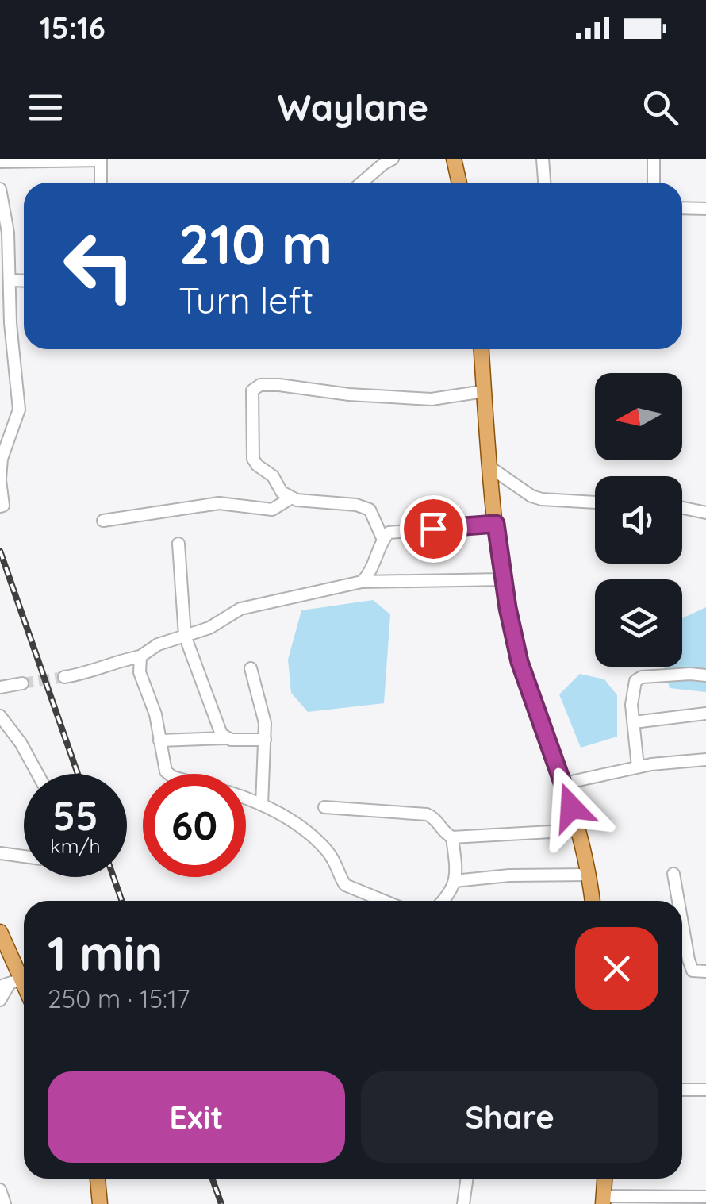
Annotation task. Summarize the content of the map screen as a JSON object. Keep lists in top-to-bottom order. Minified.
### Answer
{"north":"left","page":{"status":"15:16","header":"Waylane","turn":["210 m","Turn left"],"speed":"55 km/h","limit":"60","heading":["1 min","250 m · 15:17"],"buttons":["Exit","Share"]}}
